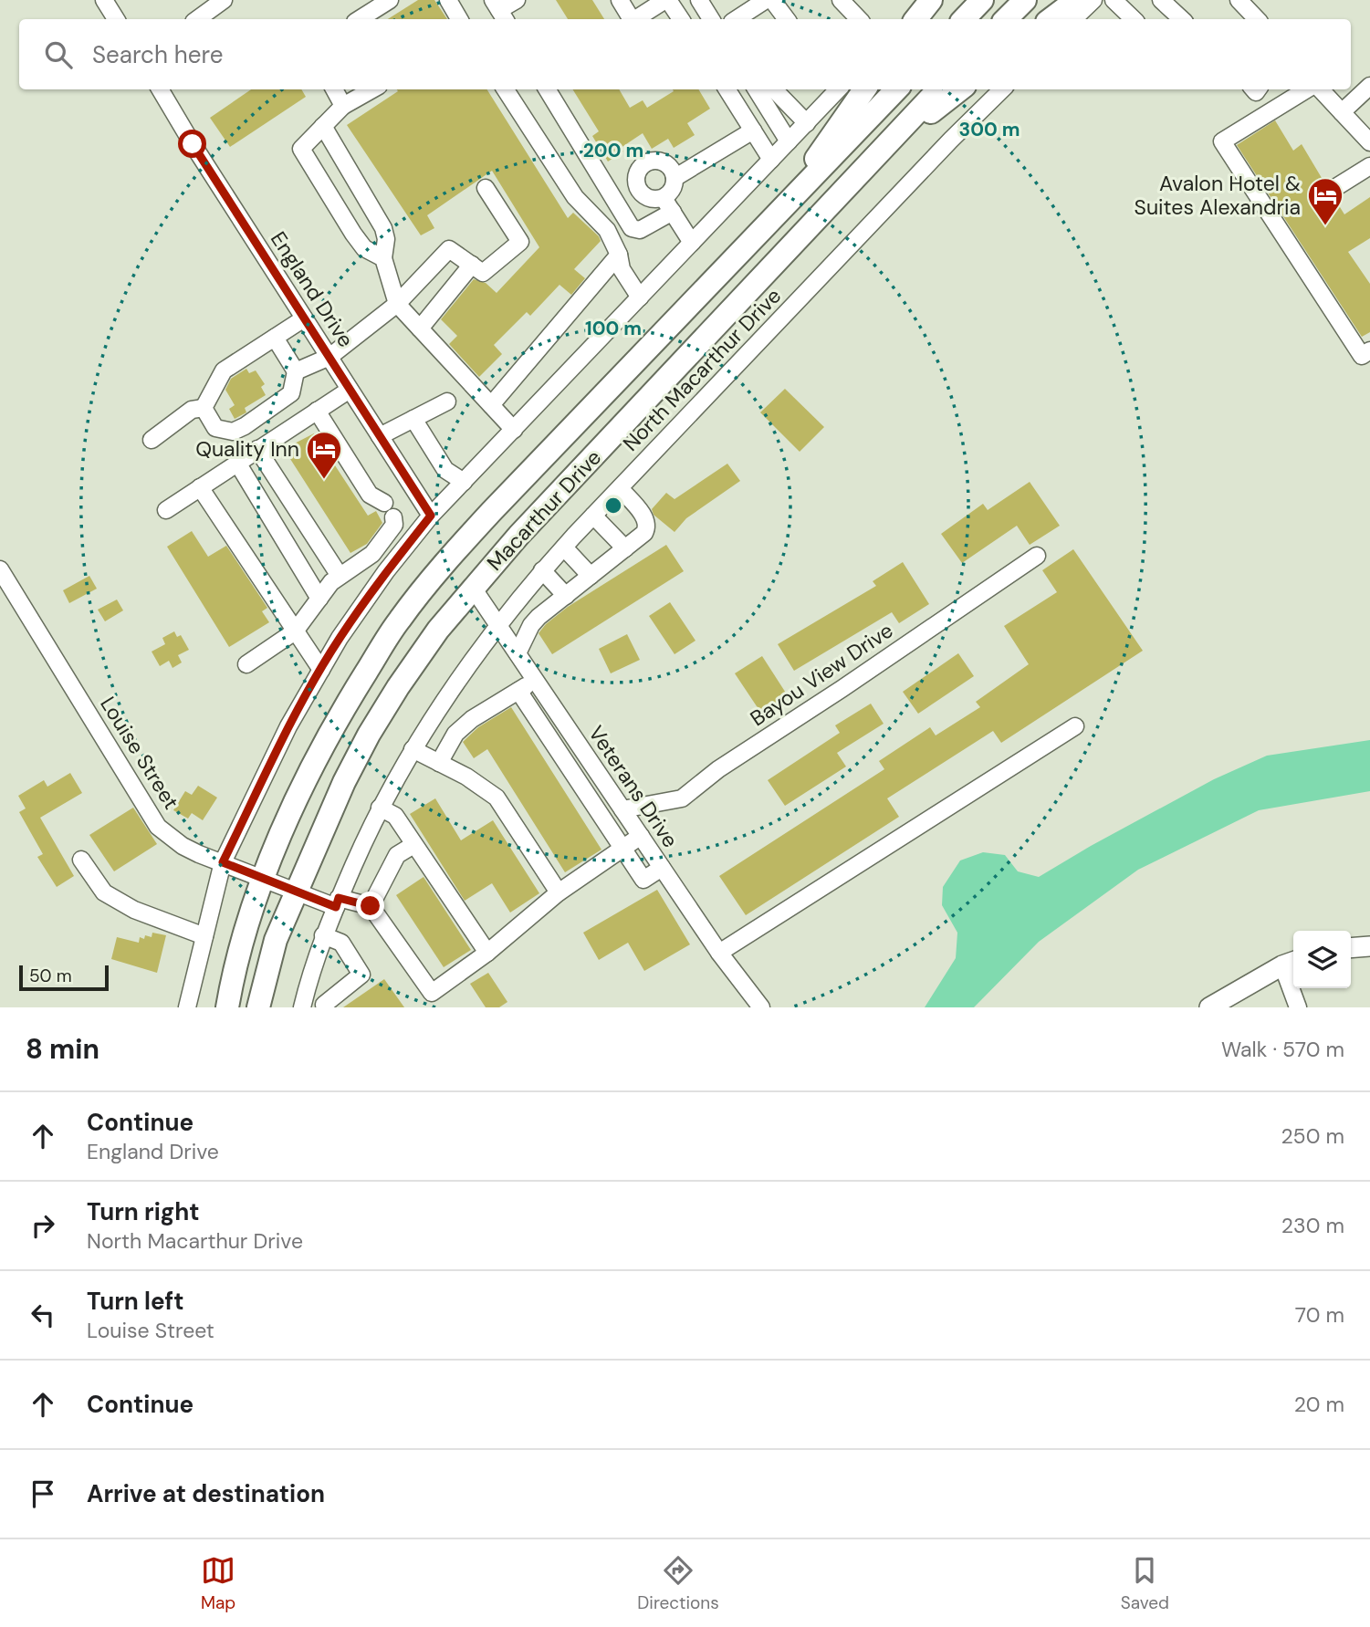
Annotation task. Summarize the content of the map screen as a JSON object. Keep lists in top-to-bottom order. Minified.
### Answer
{"streets":{"highway":["Macarthur Drive"],"street":["England Drive","North Macarthur Drive","Bayou View Drive","Louise Street","Veterans Drive"]},"crossings":[["North Macarthur Drive","Louise Street"],["North Macarthur Drive","Veterans Drive"],["Macarthur Drive","Louise Street"],["Macarthur Drive","Veterans Drive"],["Bayou View Drive","Veterans Drive"]],"places":{"hotel":["Avalon Hotel & Suites Alexandria","Quality Inn"]},"scale_bar":"50 m","page":{"search":"Search here","scale":"50 m","heading":["8 min","Walk · 570 m"],"list":[["Continue","England Drive","250 m"],["Turn right","North Macarthur Drive","230 m"],["Turn left","Louise Street","70 m"],["Continue","20 m"],"Arrive at destination"],"nav":["Map","Directions","Saved"]},"rings":["300 m","200 m","100 m"]}
